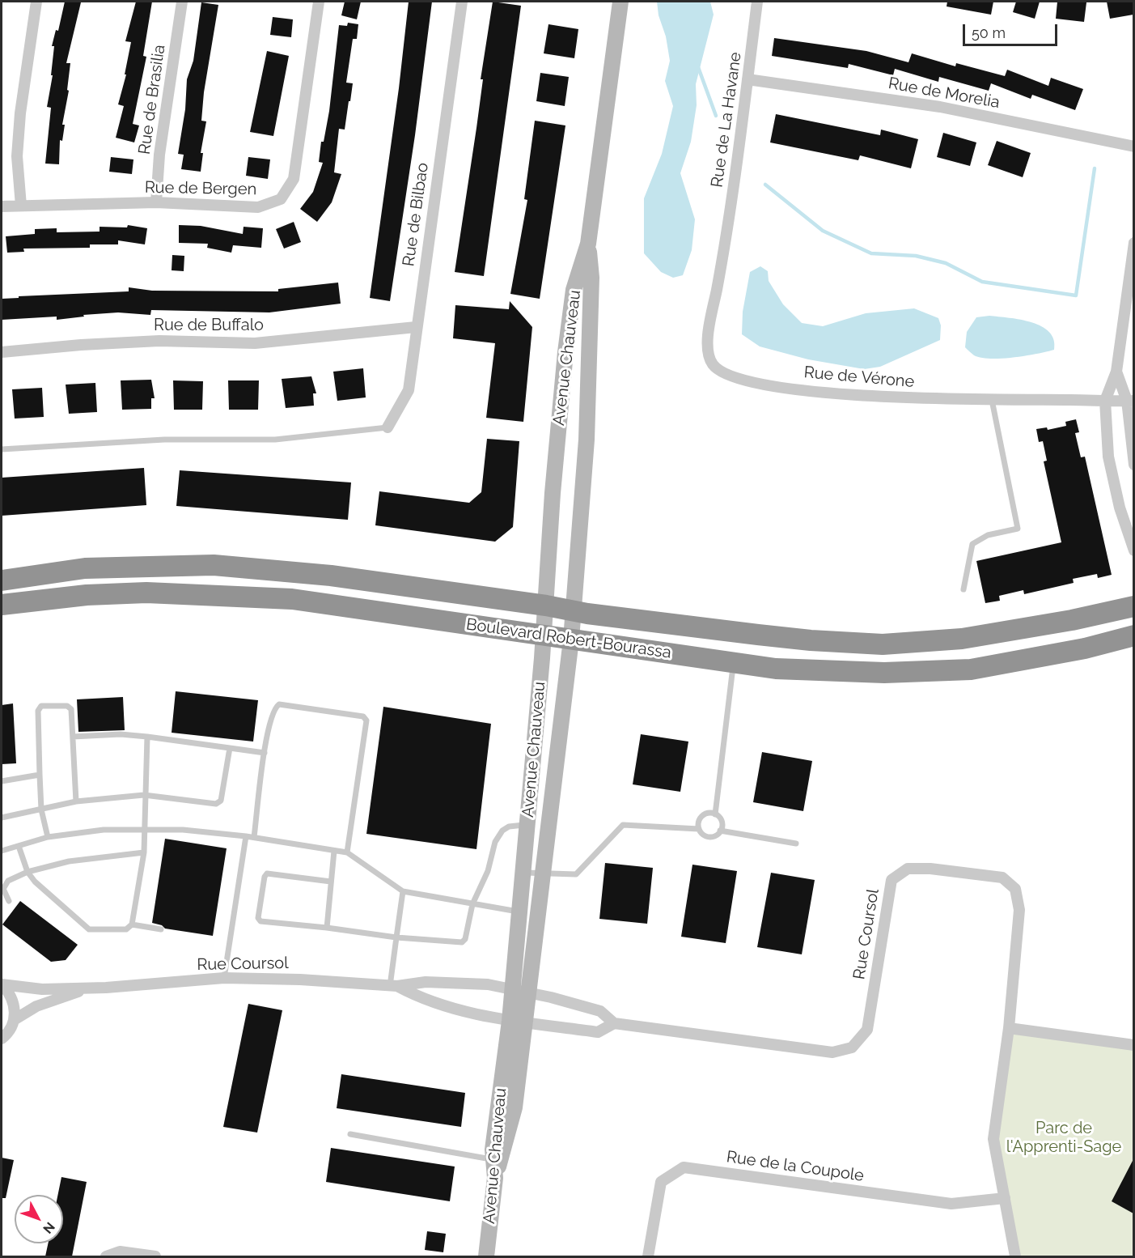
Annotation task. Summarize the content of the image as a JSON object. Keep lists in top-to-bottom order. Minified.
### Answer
{"streets":{"highway":["Boulevard Robert-Bourassa"],"main road":["Avenue Chauveau"],"street":["Rue de Morelia","Rue de Brasilia","Rue de La Havane","Rue de Bergen","Rue de Bilbao","Rue de Buffalo","Rue de Vérone","Rue Coursol","Rue de la Coupole"]},"crossings":[["Rue de Morelia","Rue de La Havane"],["Rue de Brasilia","Rue de Bergen"],["Rue de La Havane","Rue de Vérone"],["Rue de Bilbao","Rue de Buffalo"],["Avenue Chauveau","Boulevard Robert-Bourassa"],["Avenue Chauveau","Rue Coursol"],["Rue Coursol","Rue de la Coupole"]],"parks":["Parc de l'Apprenti-Sage"],"scale_bar":"50 m","north":"bottom right"}
